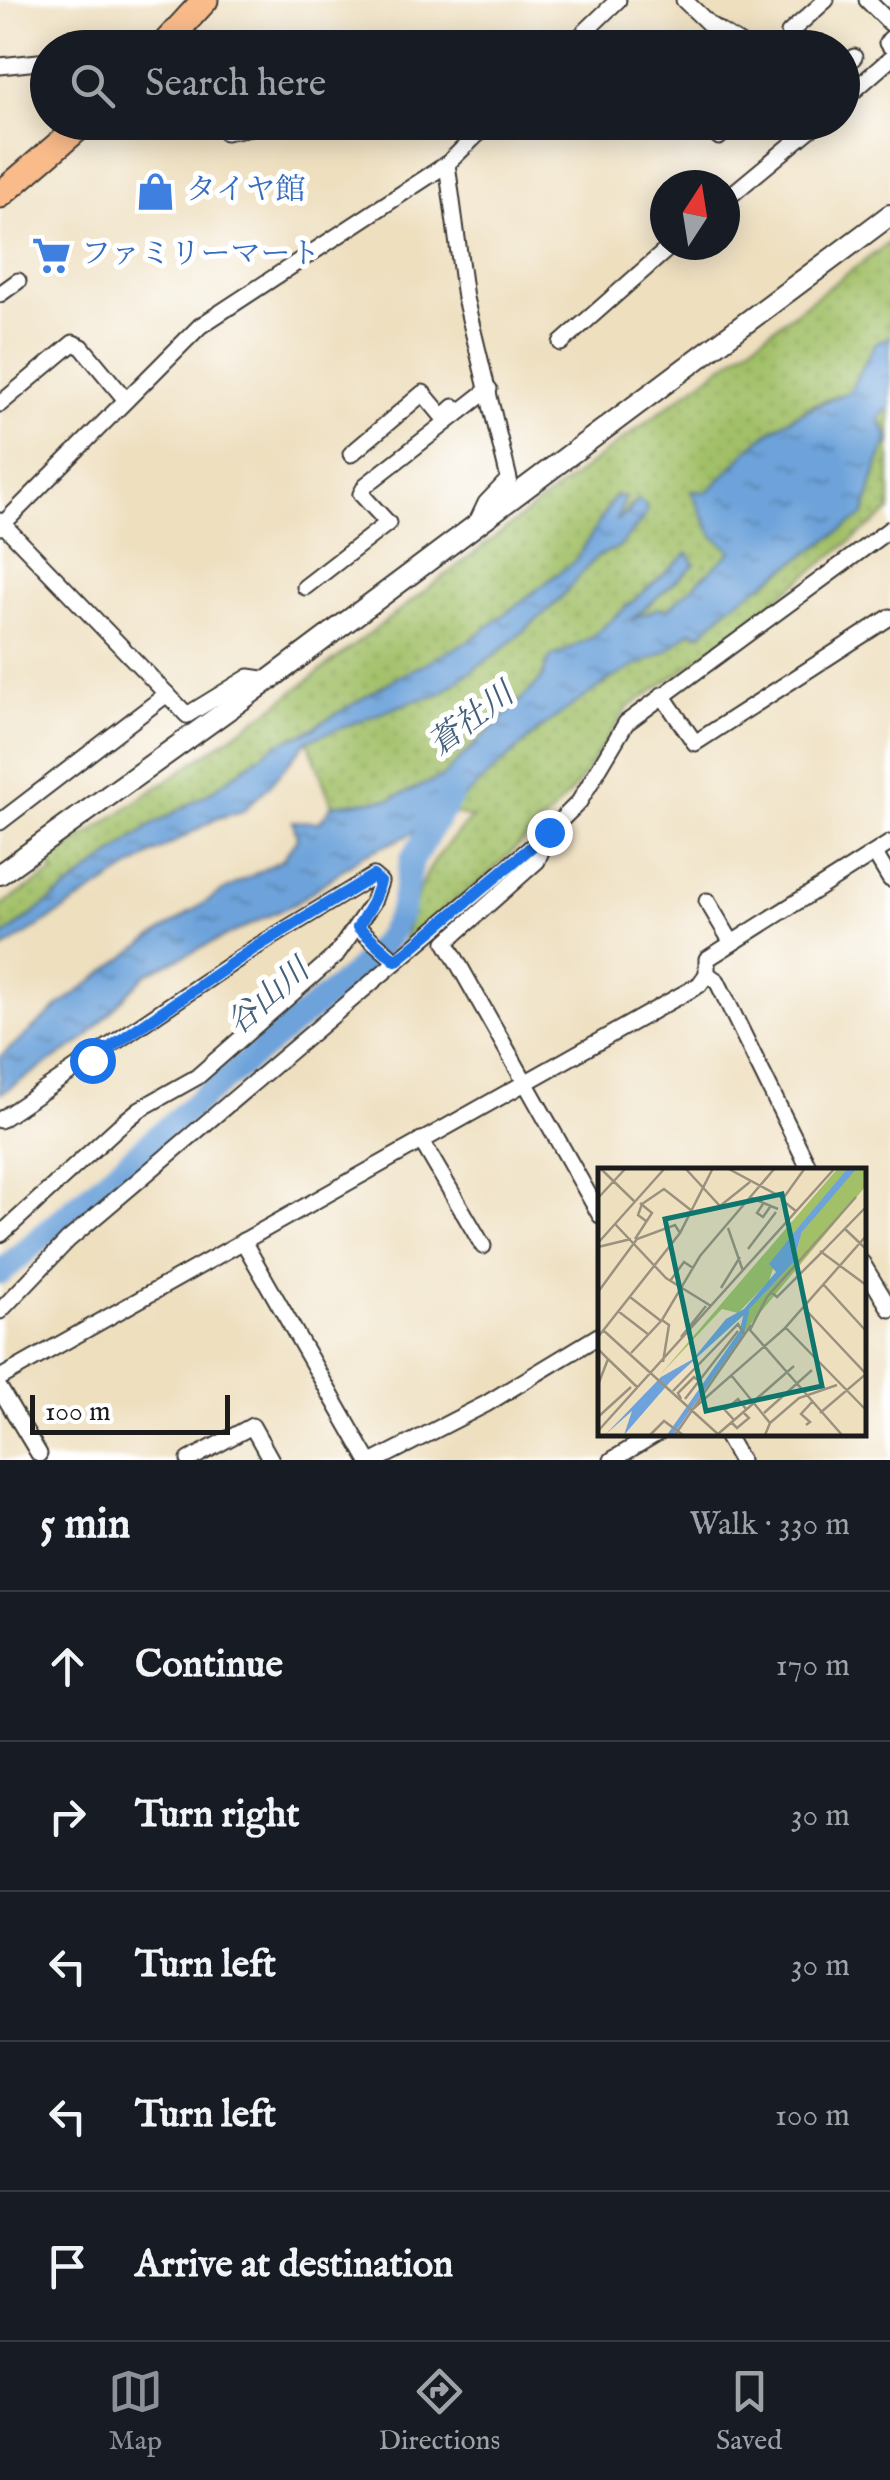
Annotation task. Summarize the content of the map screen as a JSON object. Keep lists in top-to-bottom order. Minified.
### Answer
{"water":["蒼社川","谷山川"],"places":{"shop":["タイヤ館"],"supermarket":["ファミリーマート"]},"scale_bar":"100 m","north":"top","page":{"search":"Search here","scale":"100 m","heading":["5 min","Walk · 330 m"],"list":[["Continue","170 m"],["Turn right","30 m"],["Turn left","30 m"],["Turn left","100 m"],"Arrive at destination"],"nav":["Map","Directions","Saved"]}}
